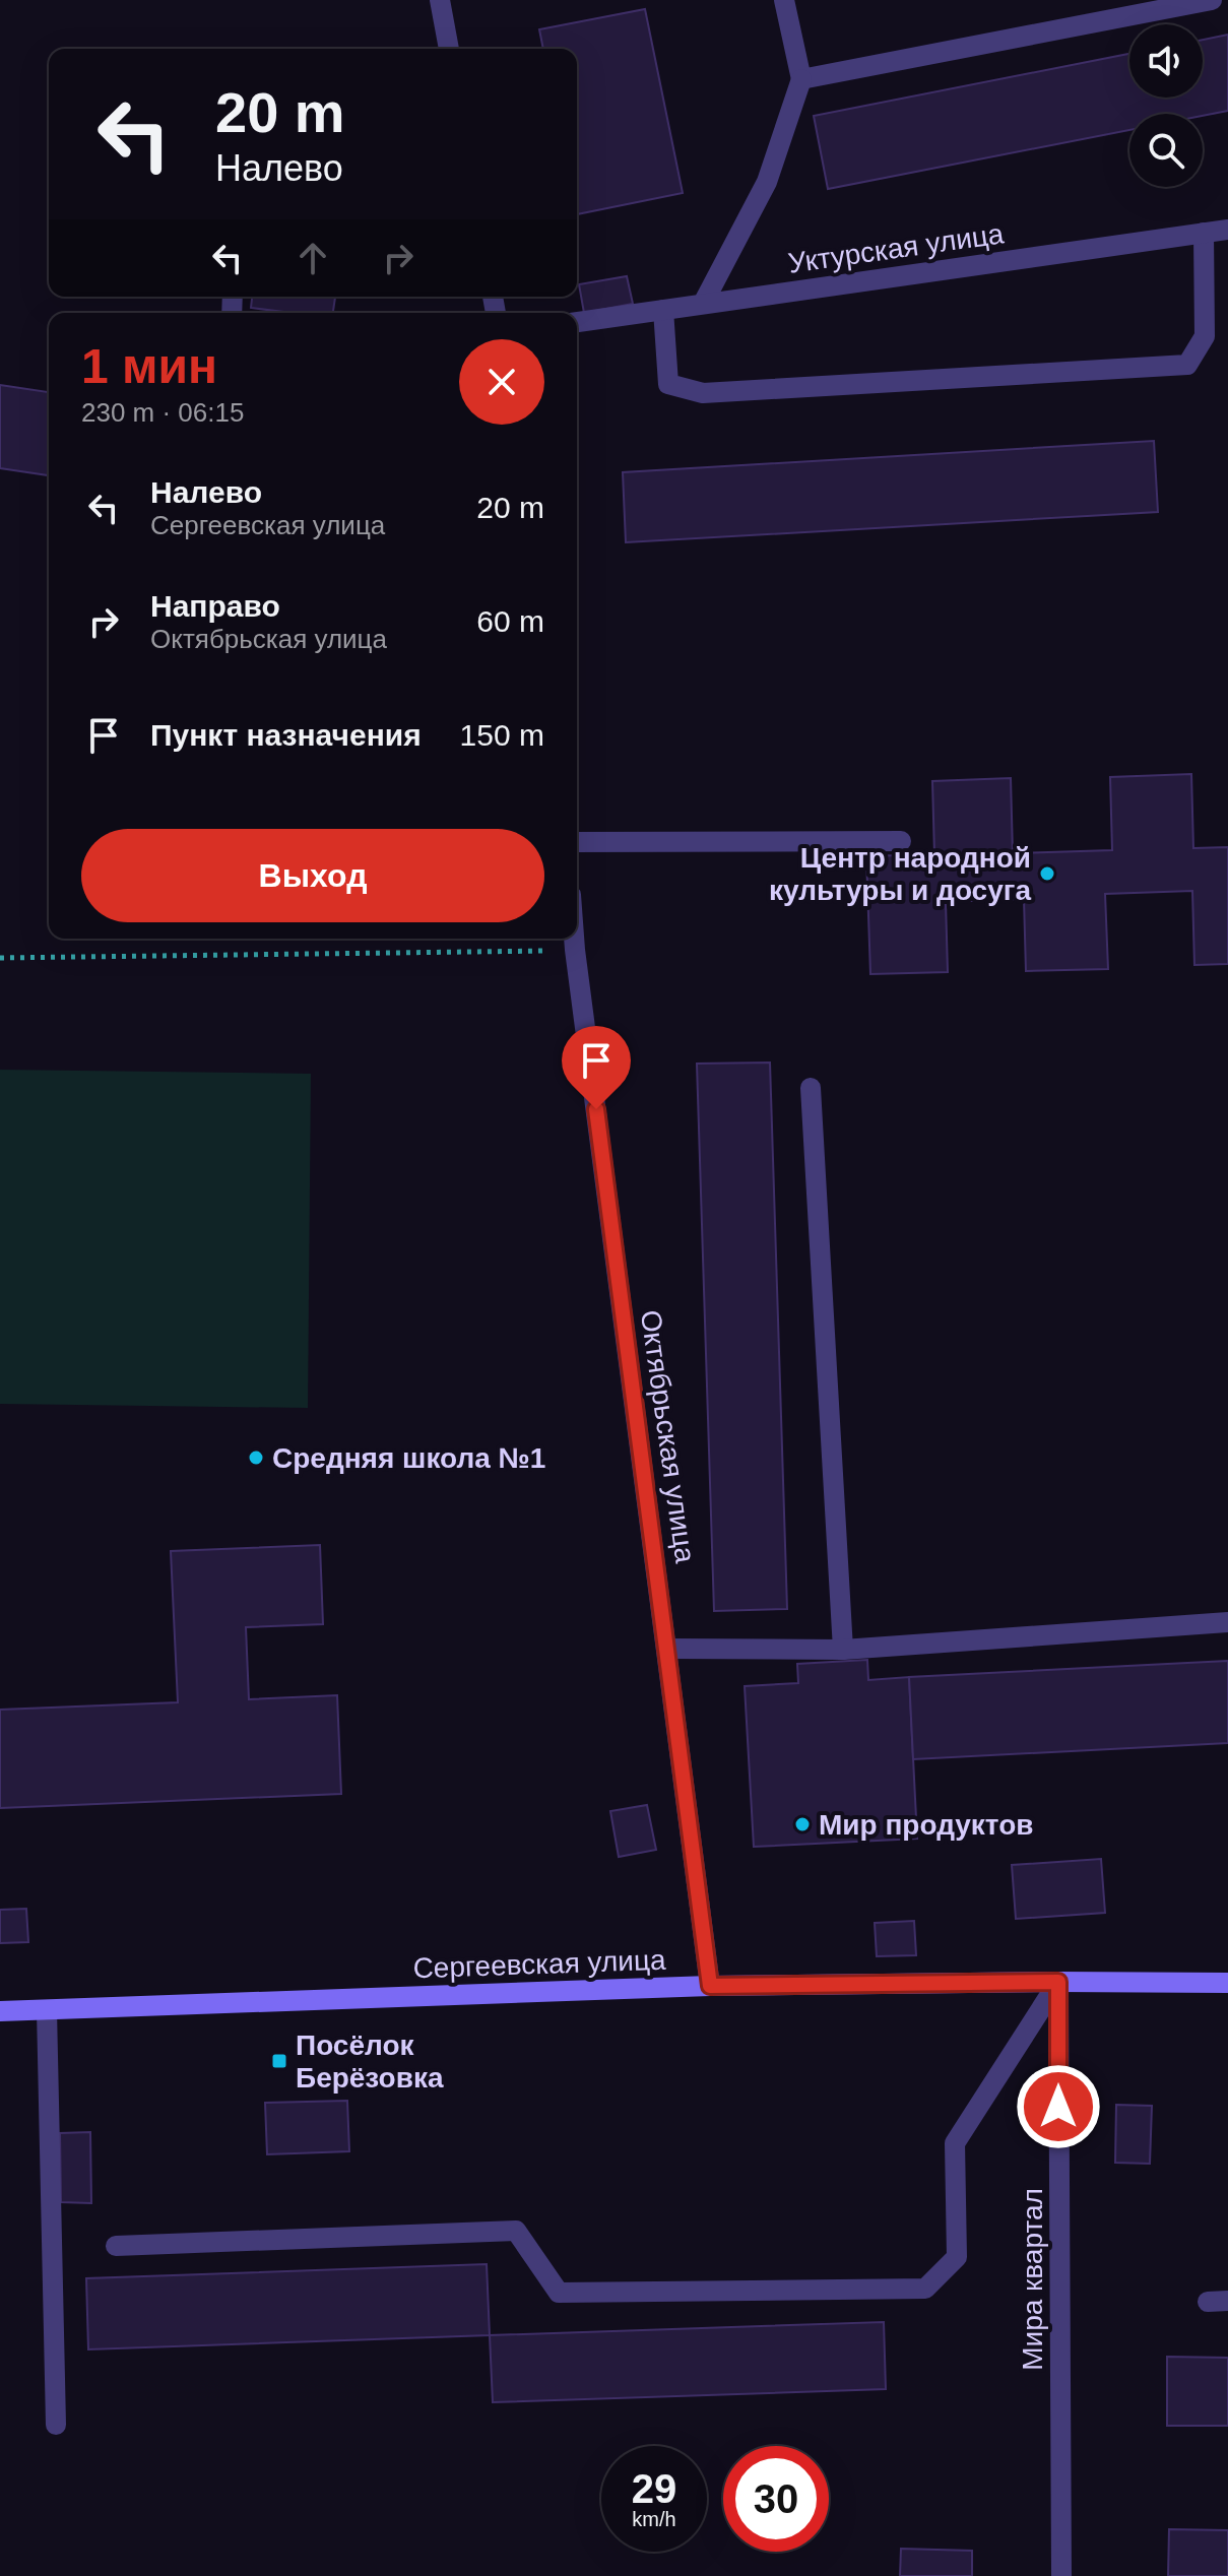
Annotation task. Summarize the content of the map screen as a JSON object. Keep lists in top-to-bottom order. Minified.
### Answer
{"streets":{"main road":["Сергеевская улица"],"street":["Уктурская улица","Октябрьская улица","Мира квартал"]},"crossings":[["Октябрьская улица","Сергеевская улица"],["Сергеевская улица","Мира квартал"]],"places":{"other":["Центр народной культуры и досуга","Средняя школа №1","Мир продуктов"],"transit":["Посёлок Берёзовка"]},"page":{"turn":["20 m","Налево"],"heading":["1 мин","230 m · 06:15"],"list":[{"name":"Налево","note":"Сергеевская улица","value":"20 m"},{"name":"Направо","note":"Октябрьская улица","value":"60 m"},{"name":"Пункт назначения","value":"150 m"}],"buttons":"Выход","speed":"29 km/h","limit":"30"}}
